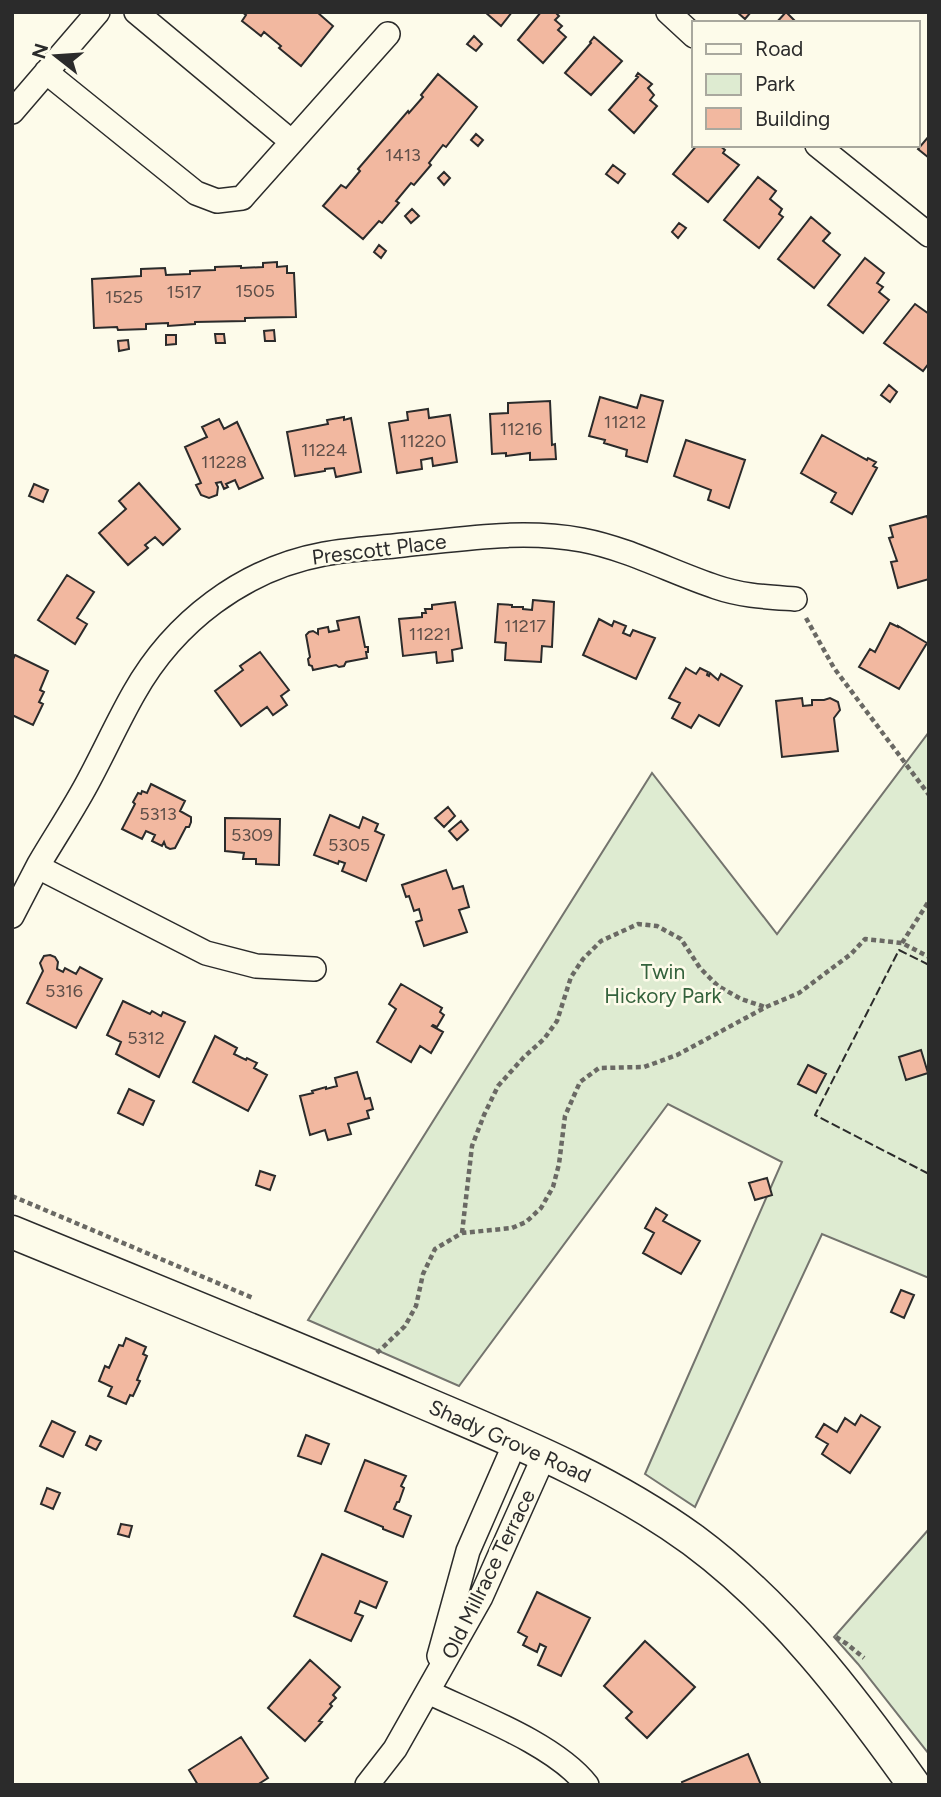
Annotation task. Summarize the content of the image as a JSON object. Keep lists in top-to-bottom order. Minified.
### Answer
{"streets":{"main road":["Shady Grove Road"],"street":["Prescott Place","Old Millrace Terrace"]},"crossings":[["Shady Grove Road","Old Millrace Terrace"]],"parks":["Twin Hickory Park"],"house_numbers":["1413","1505","1517","1525","11212","11216","11220","11224","11228","11217","11221","5313","5309","5305","5316","5312"],"legend":["Road","Park","Building"],"north":"left"}
